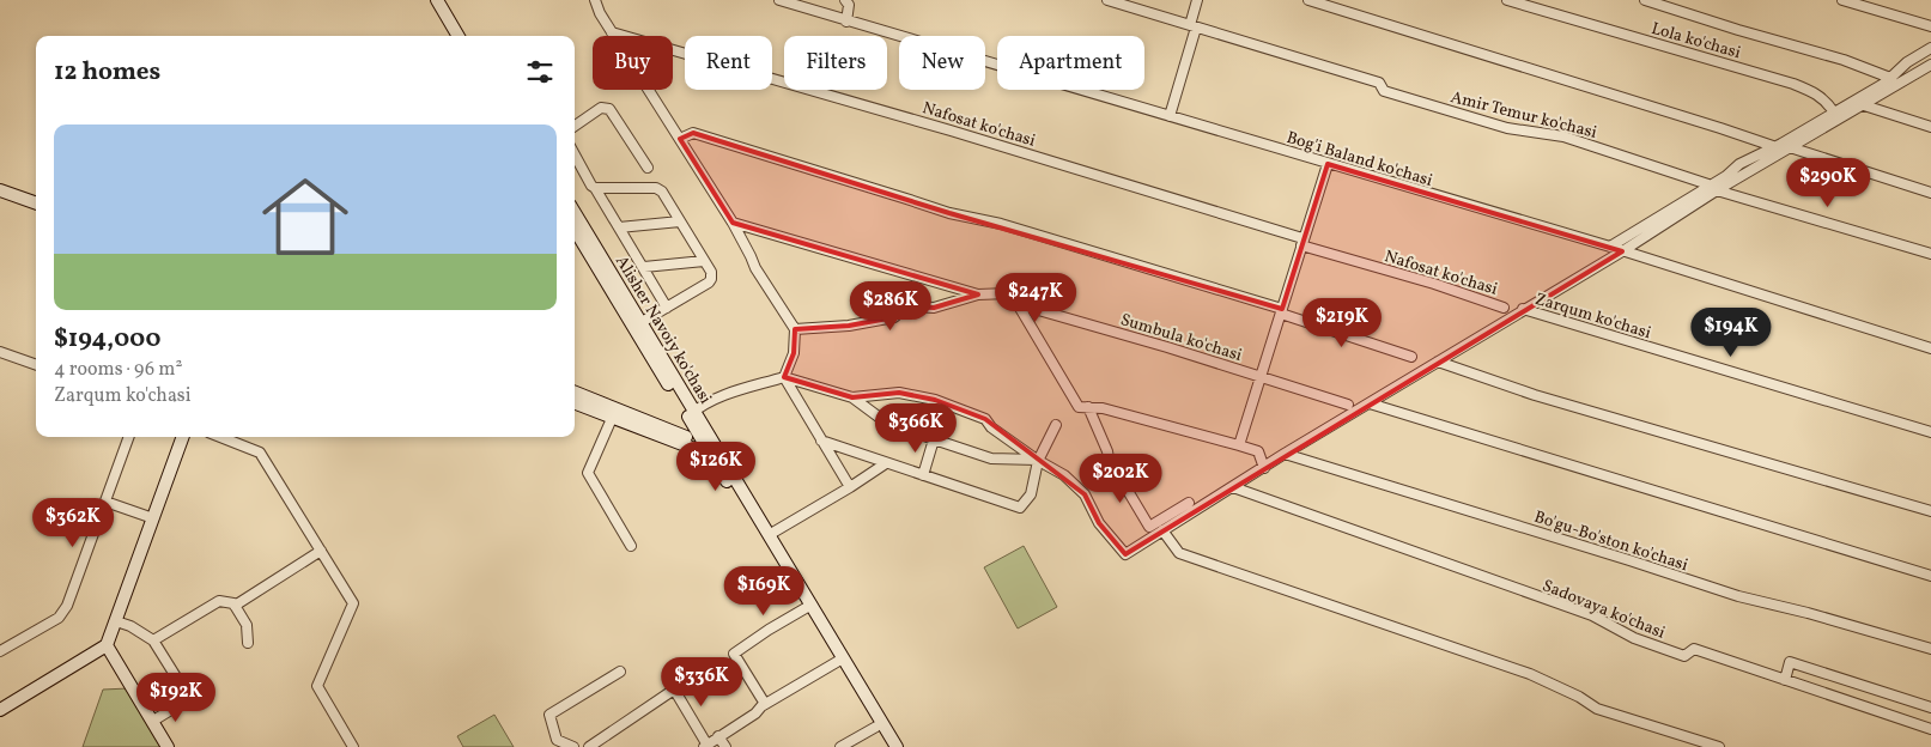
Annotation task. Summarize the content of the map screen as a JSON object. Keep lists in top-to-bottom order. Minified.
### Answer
{"streets":{"main road":["Alisher Navoiy ko'chasi"],"street":["Lola ko'chasi","Amir Temur ko'chasi","Nafosat ko'chasi","Bog'i Baland ko'chasi","Zarqum ko'chasi","Sumbula ko'chasi","Bo'gu-Bo'ston ko'chasi","Sadovaya ko'chasi"]},"page":{"chip":["Buy","Rent","Filters","New","Apartment"],"heading":"12 homes","list":[{"name":"$194,000","note":"4 rooms · 96 m² · Zarqum ko'chasi"}],"price":["$290K","$247K","$286K","$219K","$194K","$366K","$126K","$202K","$362K","$169K","$336K","$192K"]}}
